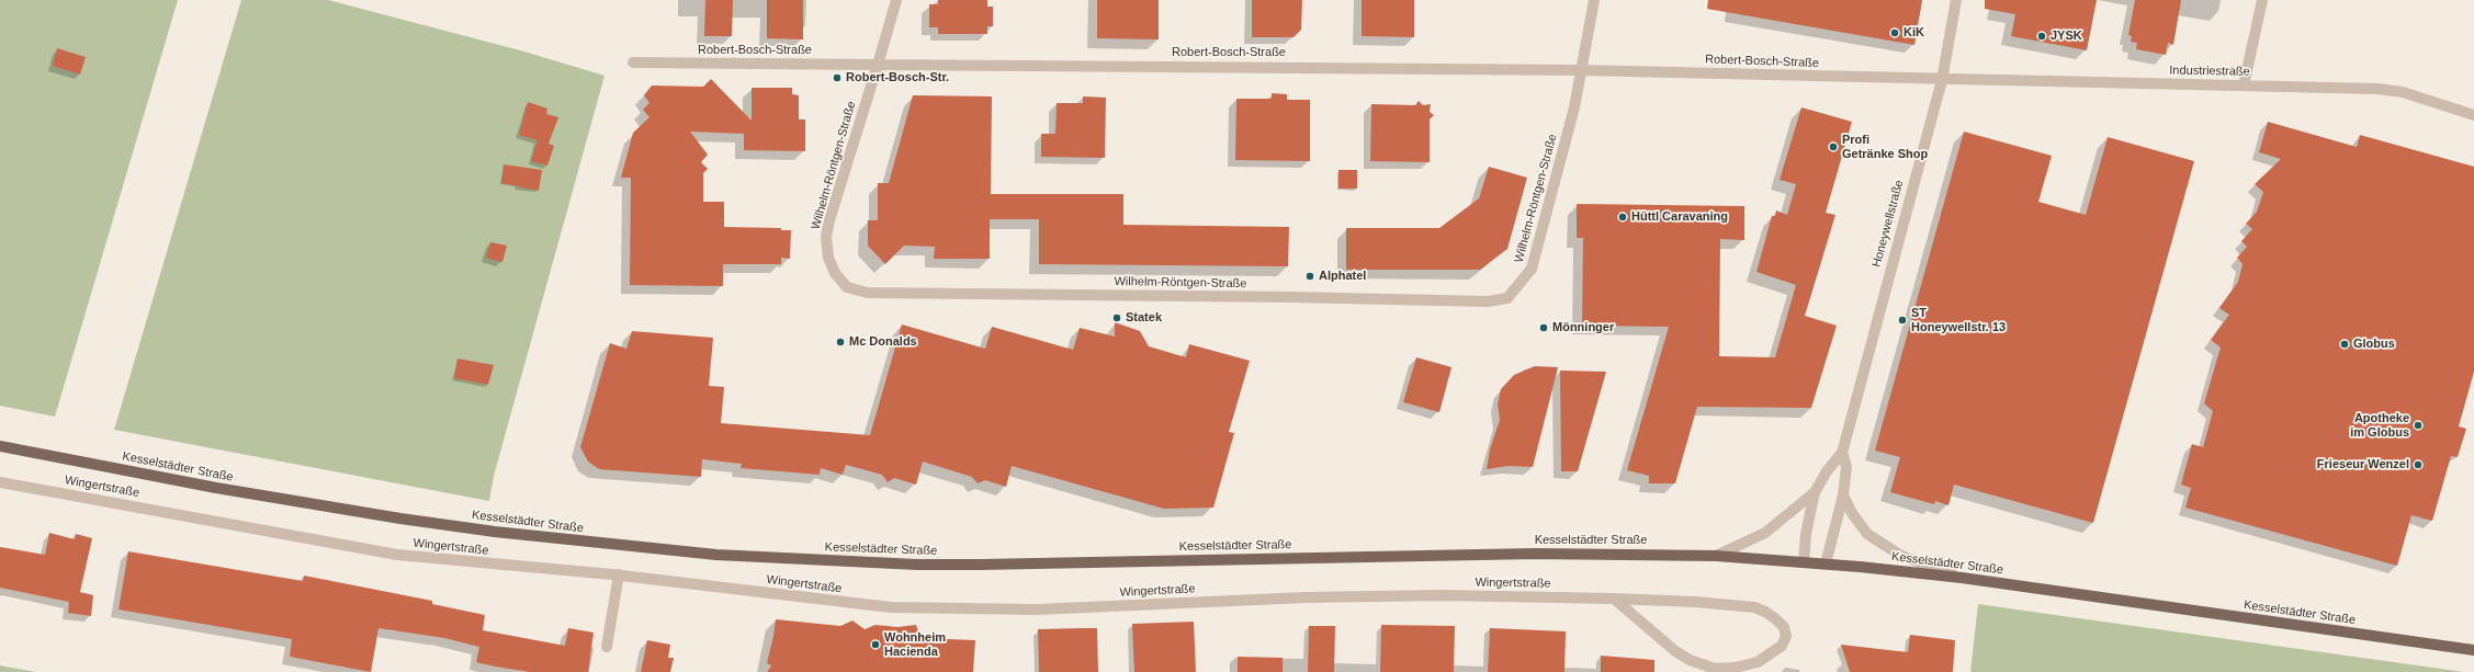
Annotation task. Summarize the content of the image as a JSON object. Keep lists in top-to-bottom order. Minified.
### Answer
{"streets":{"main road":["Kesselstädter Straße"],"street":["Robert-Bosch-Straße","Industriestraße","Wilhelm-Röntgen-Straße","Honeywellstraße","Wingertstraße"]},"crossings":[["Robert-Bosch-Straße","Industriestraße"],["Robert-Bosch-Straße","Wilhelm-Röntgen-Straße"],["Robert-Bosch-Straße","Honeywellstraße"],["Industriestraße","Honeywellstraße"],["Honeywellstraße","Kesselstädter Straße"]],"places":["KiK","JYSK","Robert-Bosch-Str.","Profi Getränke Shop","Hüttl Caravaning","Alphatel","Statek","ST Honeywellstr. 13","Mönninger","Mc Donalds","Globus","Apotheke im Globus","Frieseur Wenzel","Wohnheim Hacienda"]}
